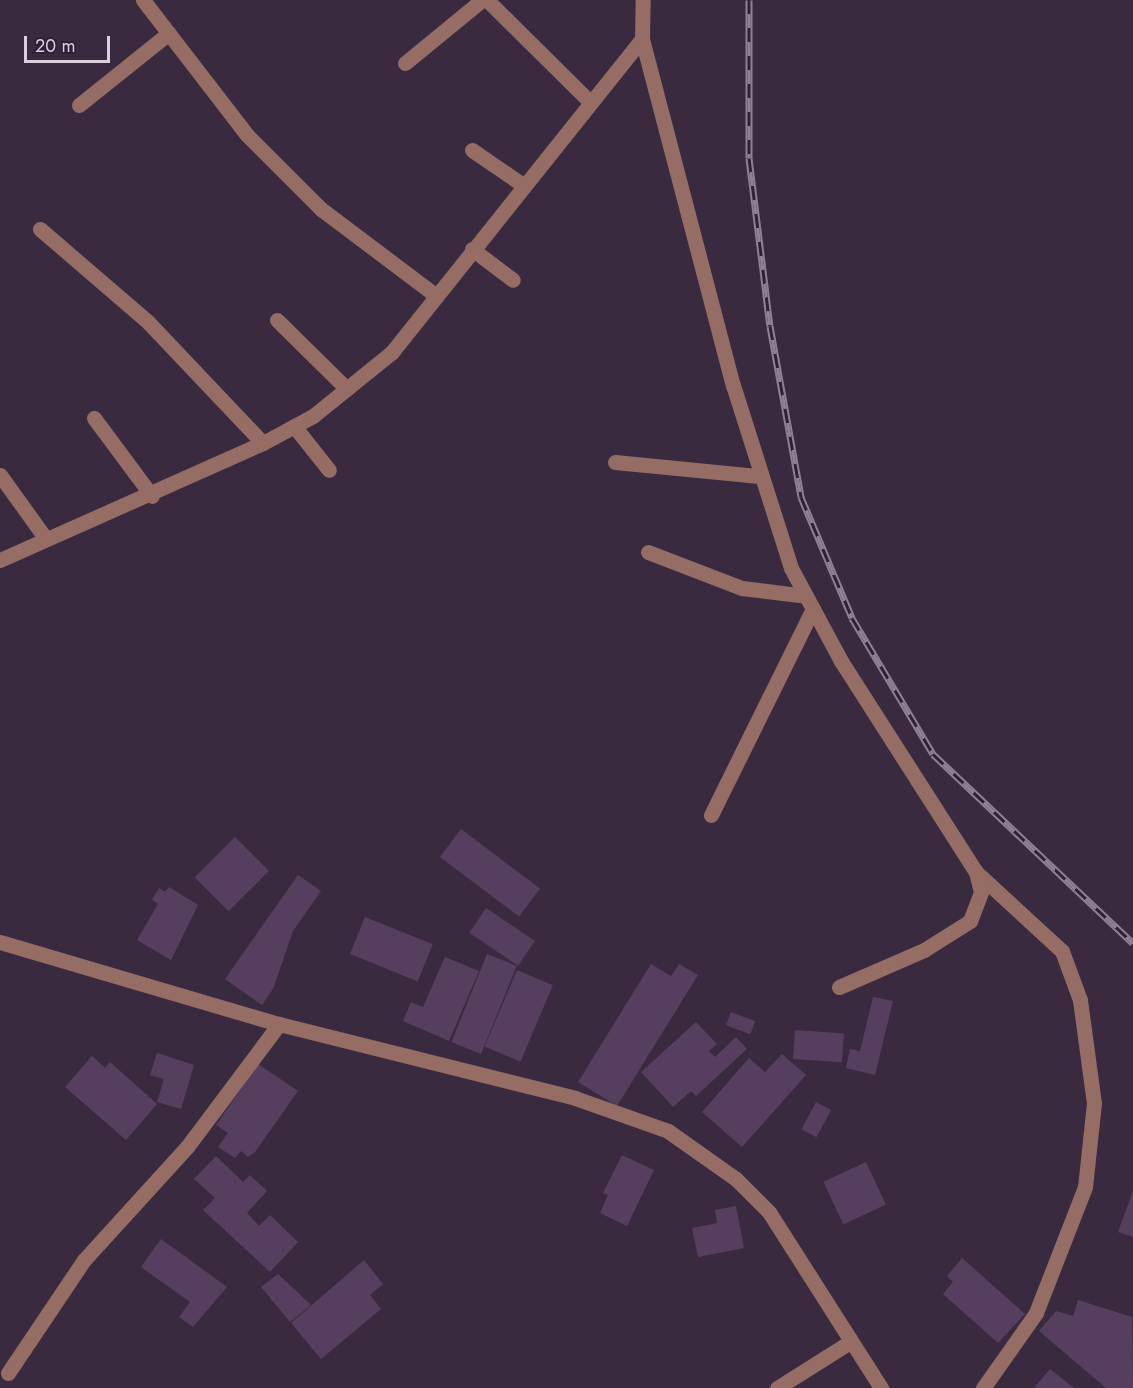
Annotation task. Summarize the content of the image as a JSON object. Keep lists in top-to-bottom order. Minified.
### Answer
{"scale_bar":"20 m"}
